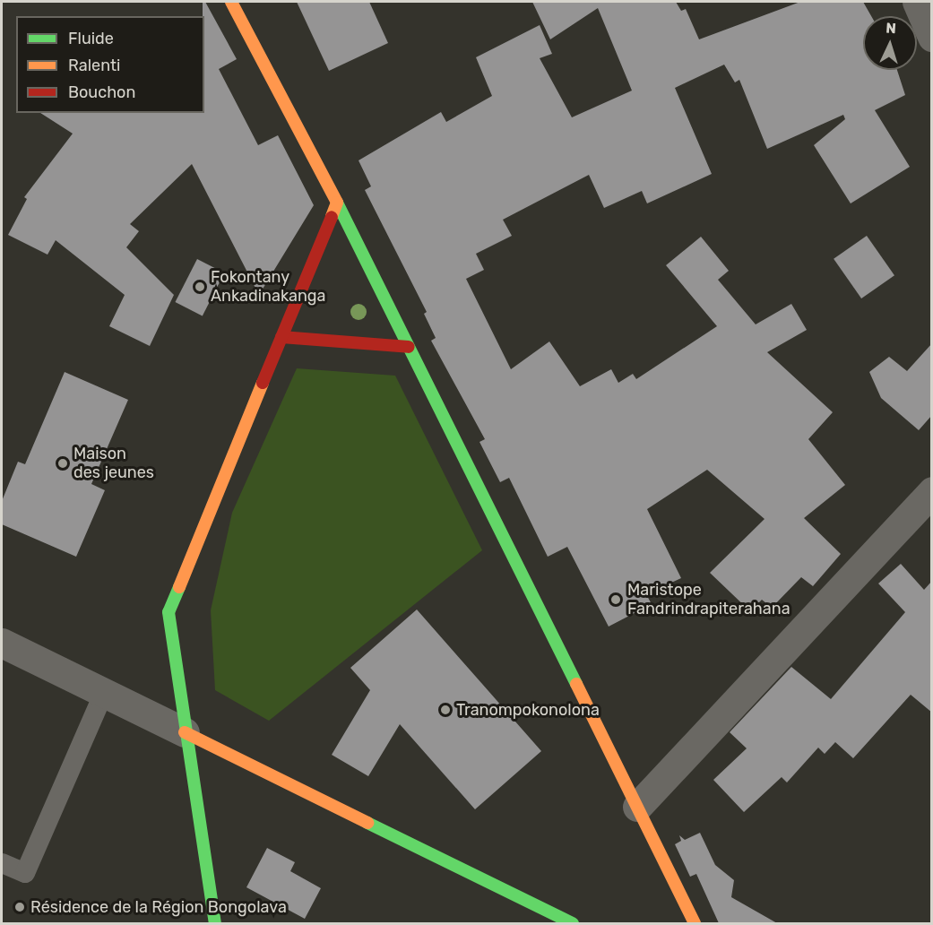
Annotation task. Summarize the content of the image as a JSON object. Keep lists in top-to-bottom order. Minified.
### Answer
{"places":["Fokontany Ankadinakanga","Maison des jeunes","Maristope Fandrindrapiterahana","Tranompokonolona","Résidence de la Région Bongolava"],"legend":["Fluide","Ralenti","Bouchon"],"north":"top"}
